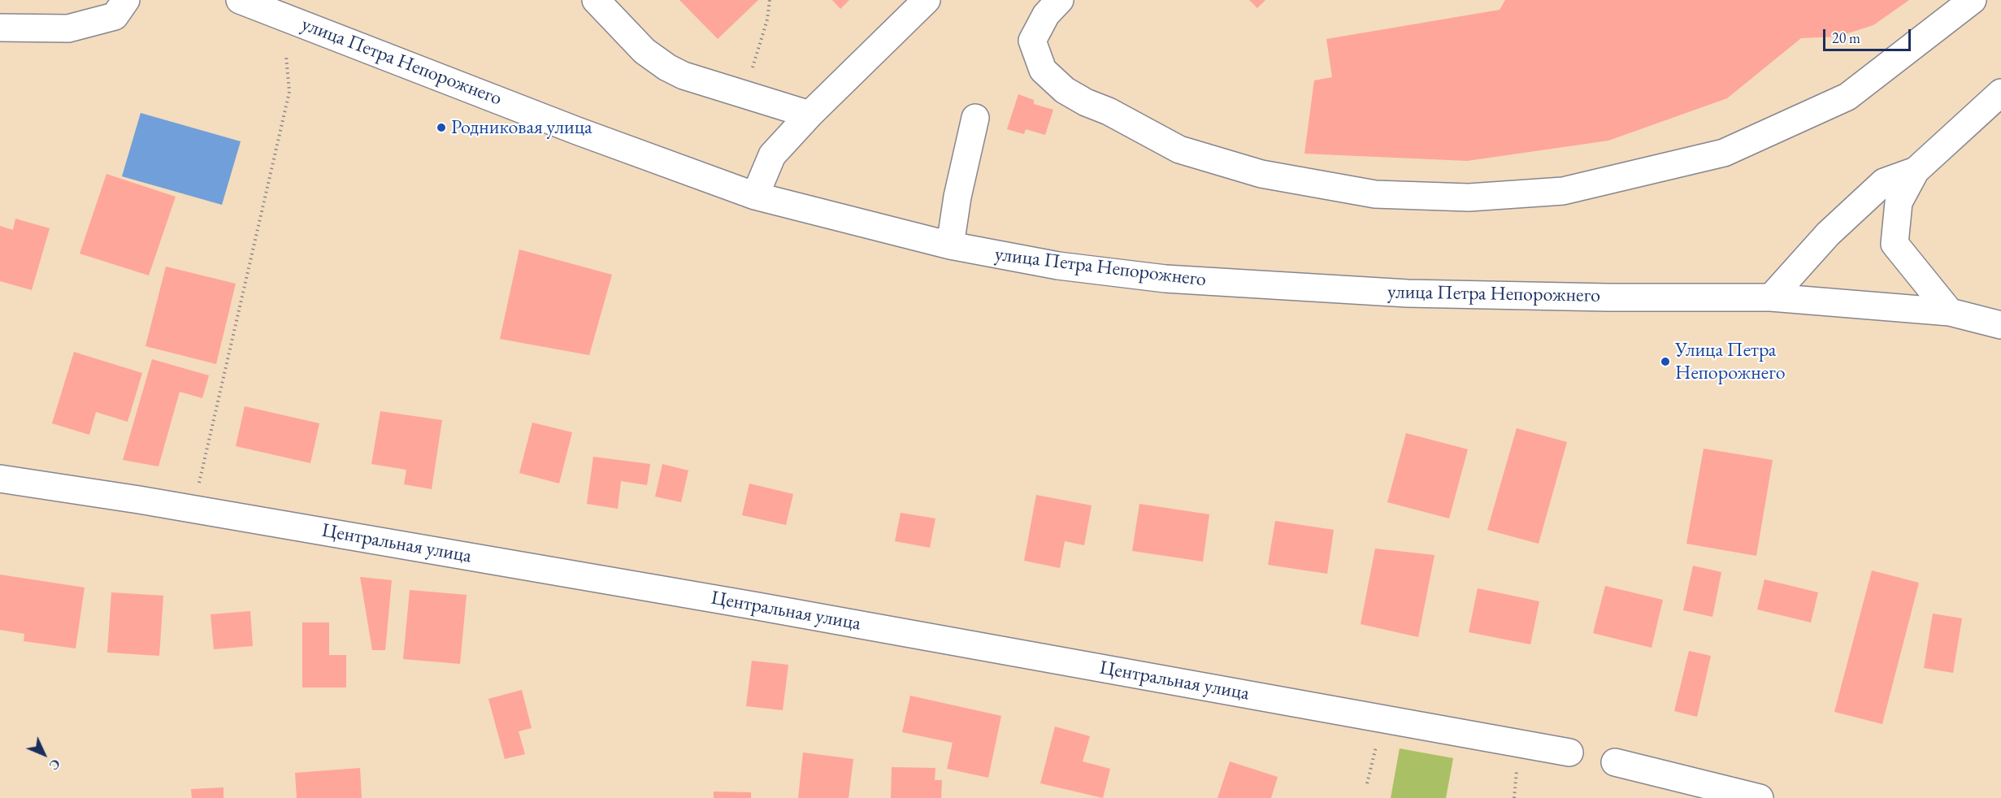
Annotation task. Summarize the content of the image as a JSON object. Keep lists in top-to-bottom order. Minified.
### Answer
{"streets":{"street":["улица Петра Непорожнего","Центральная улица"]},"places":["Родниковая улица","Улица Петра Непорожнего"],"scale_bar":"20 m","north":"bottom right"}
